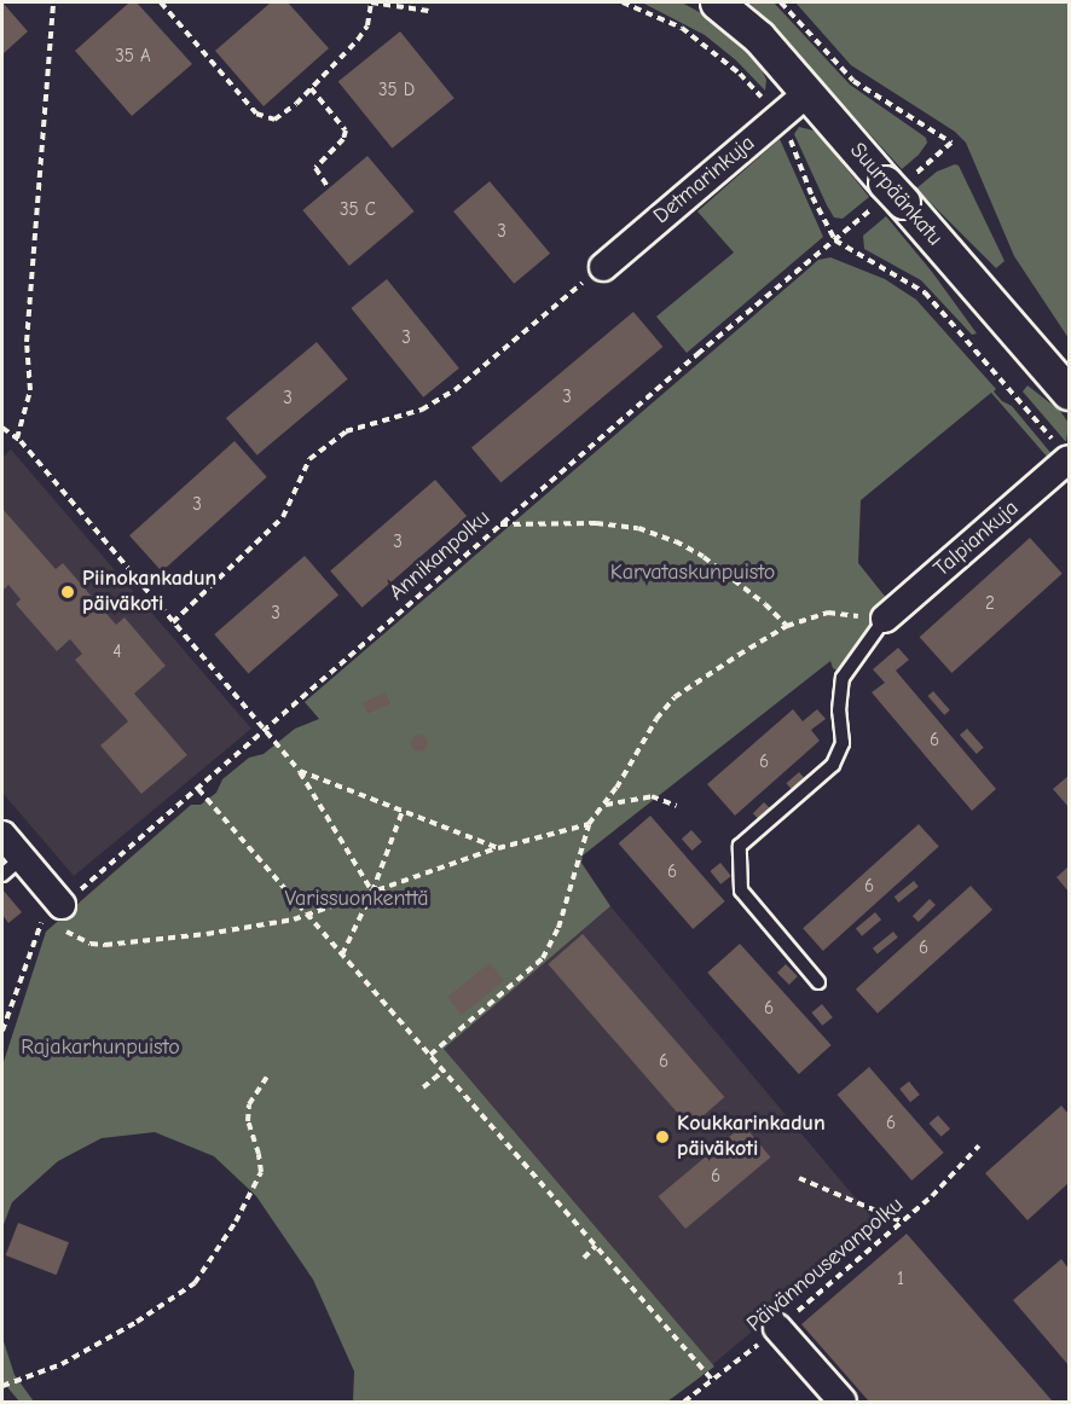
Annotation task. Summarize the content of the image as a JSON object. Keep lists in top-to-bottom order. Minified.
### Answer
{"streets":{"street":["Detmarinkuja","Suurpäänkatu","Talpiankuja"],"path":["Annikanpolku","Päivännousevanpolku"]},"crossings":[["Detmarinkuja","Suurpäänkatu"],["Suurpäänkatu","Annikanpolku"]],"parks":["Karvataskunpuisto","Varissuonkenttä","Rajakarhunpuisto"],"places":["Piinokankadun päiväkoti","Koukkarinkadun päiväkoti"],"house_numbers":["35 A","35 D","35 C","3","3","3","3","3","3","2","3","4","6","6","6","6","6","6","6","6","6","1"]}
